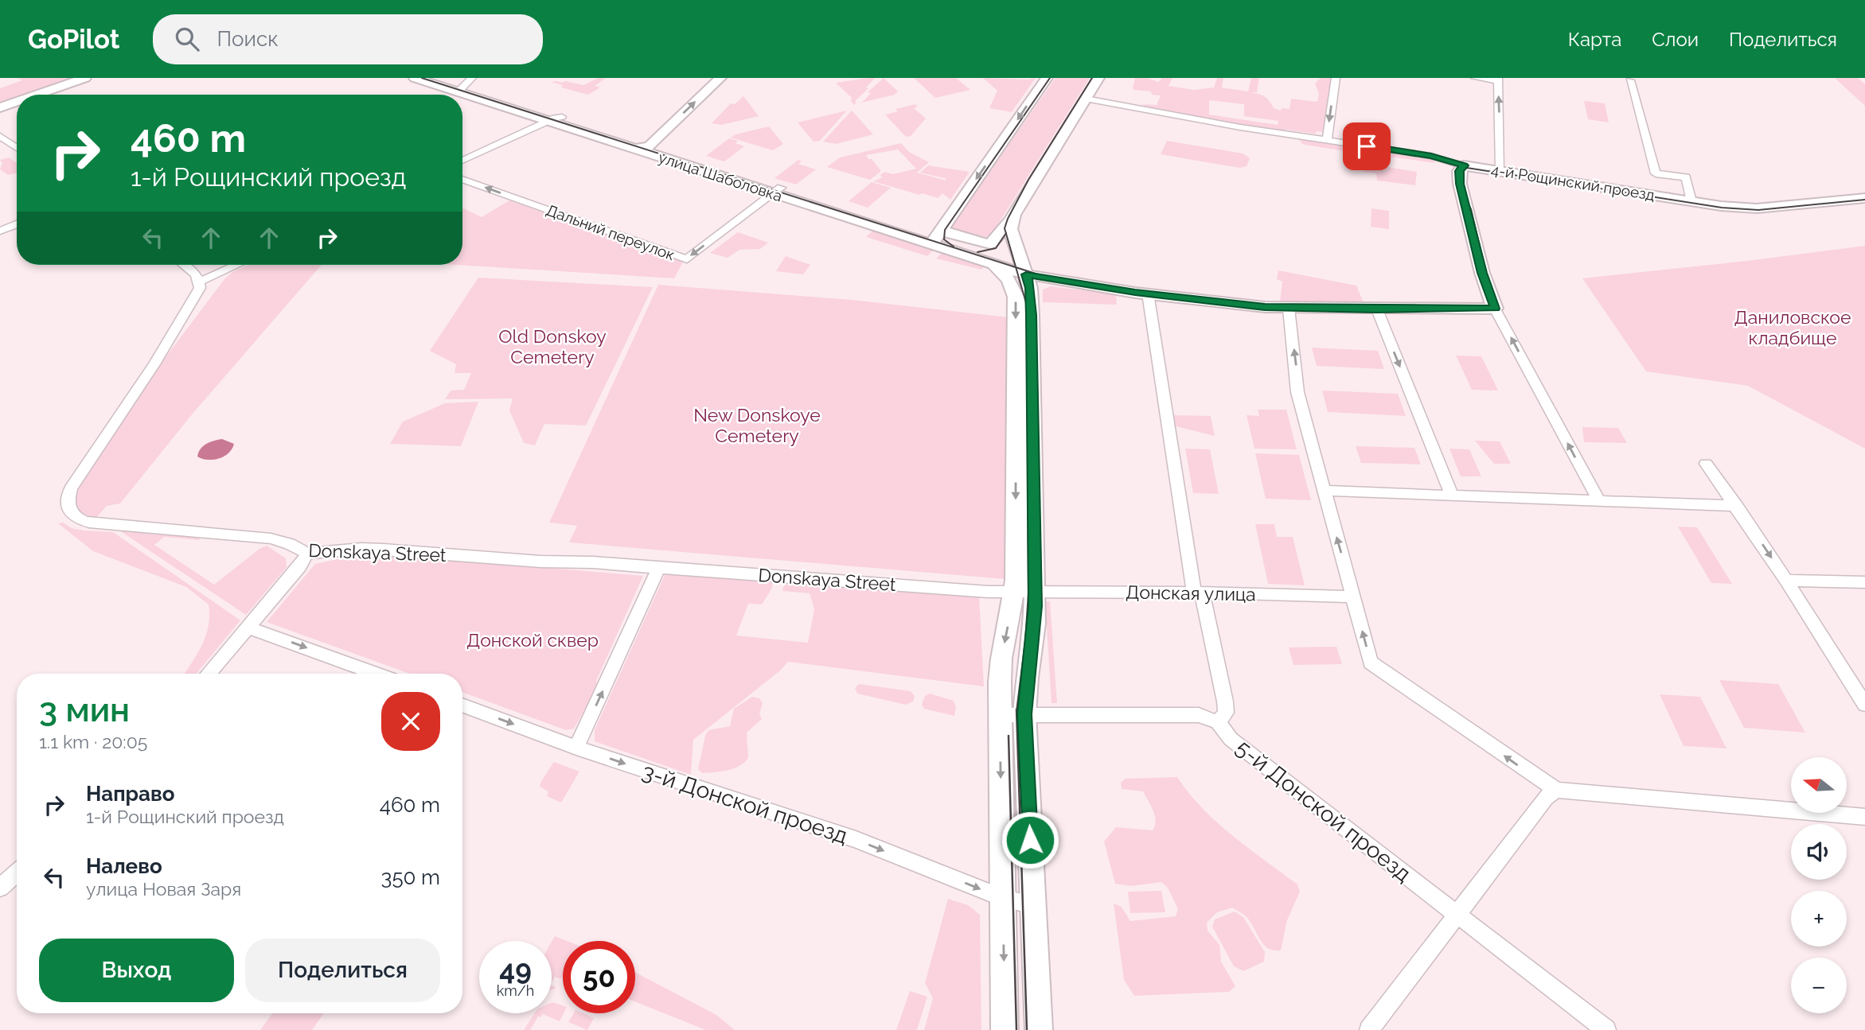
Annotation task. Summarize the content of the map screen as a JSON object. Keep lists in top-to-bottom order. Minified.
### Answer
{"streets":{"main road":["улица Шаболовка","4-й Рощинский проезд"],"street":["Дальний переулок","Donskaya Street","Донская улица","3-й Донской проезд","5-й Донской проезд"]},"crossings":[["улица Шаболовка","Дальний переулок"],["Donskaya Street","Донская улица"]],"one_way":["Дальний переулок","3-й Донской проезд"],"parks":["Даниловское кладбище","Old Donskoy Cemetery","New Donskoye Cemetery","Донской сквер"],"north":"left","page":{"header":"GoPilot","search":"Поиск","nav":["Карта","Слои","Поделиться"],"turn":["460 m","1-й Рощинский проезд"],"heading":["3 мин","1.1 km · 20:05"],"map_buttons":["+","−"],"list":[{"name":"Направо","note":"1-й Рощинский проезд","value":"460 m"},{"name":"Налево","note":"улица Новая Заря","value":"350 m"}],"buttons":["Выход","Поделиться"],"speed":"49 km/h","limit":"50"}}
